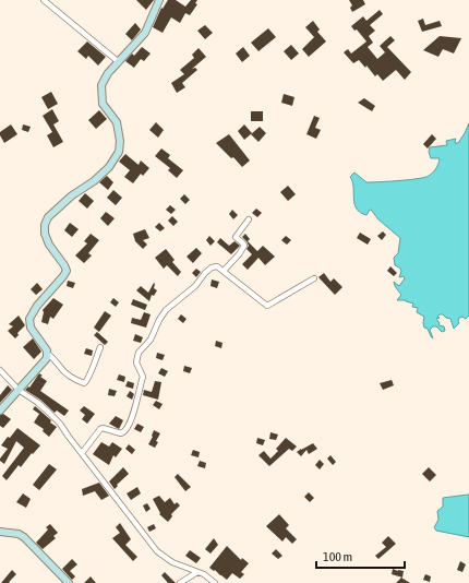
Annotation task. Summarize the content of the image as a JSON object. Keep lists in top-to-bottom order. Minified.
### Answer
{"scale_bar":"100 m"}
